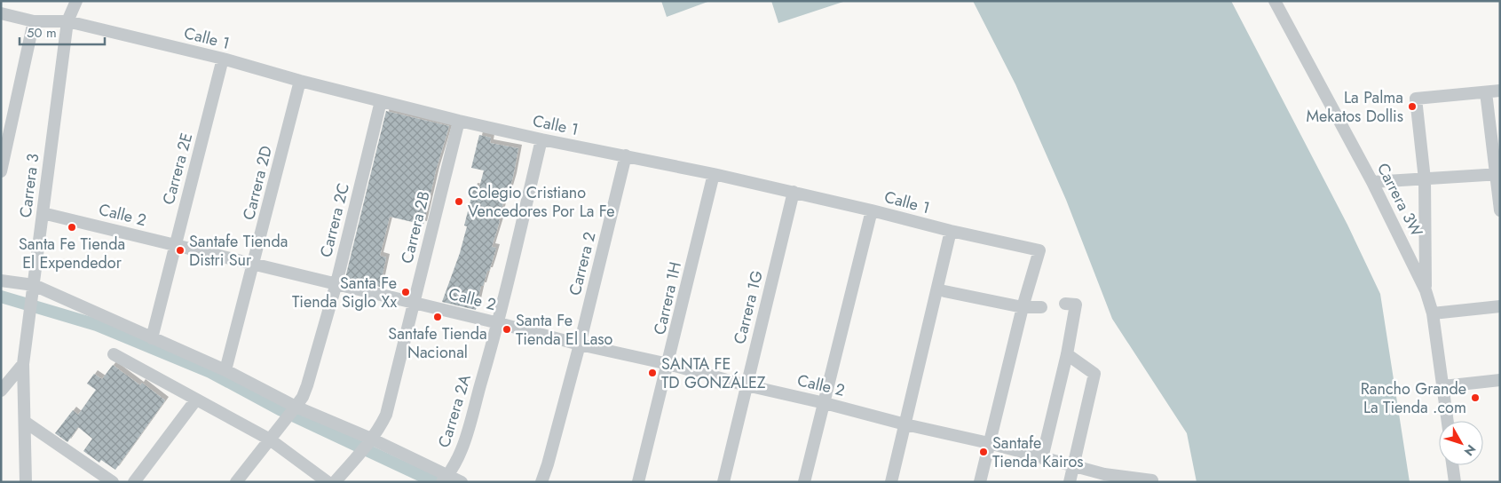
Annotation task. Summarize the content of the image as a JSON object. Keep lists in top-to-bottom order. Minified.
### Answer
{"streets":{"street":["Calle 1","Carrera 2E","Carrera 2D","Carrera 3","Carrera 3W","Calle 2","Carrera 2C","Carrera 2B","Carrera 2","Carrera 1H","Carrera 1G","Carrera 2A"]},"crossings":[["Calle 1","Carrera 2E"],["Calle 1","Carrera 2D"],["Calle 1","Carrera 3"],["Calle 1","Carrera 2C"],["Calle 1","Carrera 2B"],["Calle 1","Carrera 2"],["Calle 1","Carrera 1H"],["Calle 1","Carrera 1G"],["Calle 1","Carrera 2A"],["Carrera 2E","Calle 2"],["Carrera 2D","Calle 2"],["Carrera 3","Calle 2"],["Calle 2","Carrera 2C"],["Calle 2","Carrera 2B"],["Calle 2","Carrera 2"],["Calle 2","Carrera 1H"],["Calle 2","Carrera 1G"],["Calle 2","Carrera 2A"]],"places":["La Palma Mekatos Dollis","Colegio Cristiano Vencedores Por La Fe","Santa Fe Tienda El Expendedor","Santafe Tienda Distri Sur","Santa Fe Tienda Siglo Xx","Santafe Tienda Nacional","Santa Fe Tienda El Laso","SANTA FE TD GONZÁLEZ","Rancho Grande La Tienda .com","Santafe Tienda Kairos"],"scale_bar":"50 m","north":"bottom right"}
